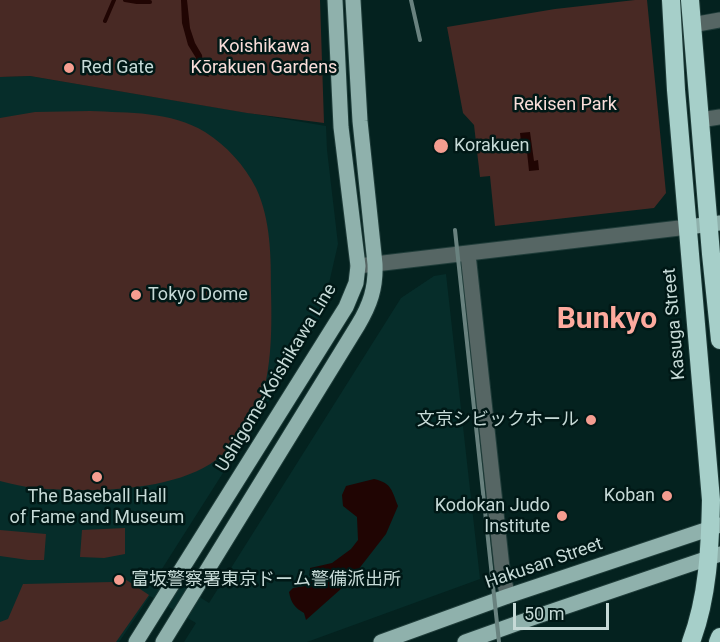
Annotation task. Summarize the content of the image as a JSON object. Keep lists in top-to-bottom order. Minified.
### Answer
{"streets":{"highway":["Kasuga Street"],"main road":["Ushigome-Koishikawa Line","Hakusan Street"]},"crossings":[["Kasuga Street","Hakusan Street"]],"districts":["Bunkyo"],"parks":["Koishikawa Kōrakuen Gardens","Rekisen Park"],"places":["Red Gate","Korakuen","Tokyo Dome","文京シビックホール","The Baseball Hall of Fame and Museum","Koban","Kodokan Judo Institute","富坂警察署東京ドーム警備派出所"],"scale_bar":"50 m"}
